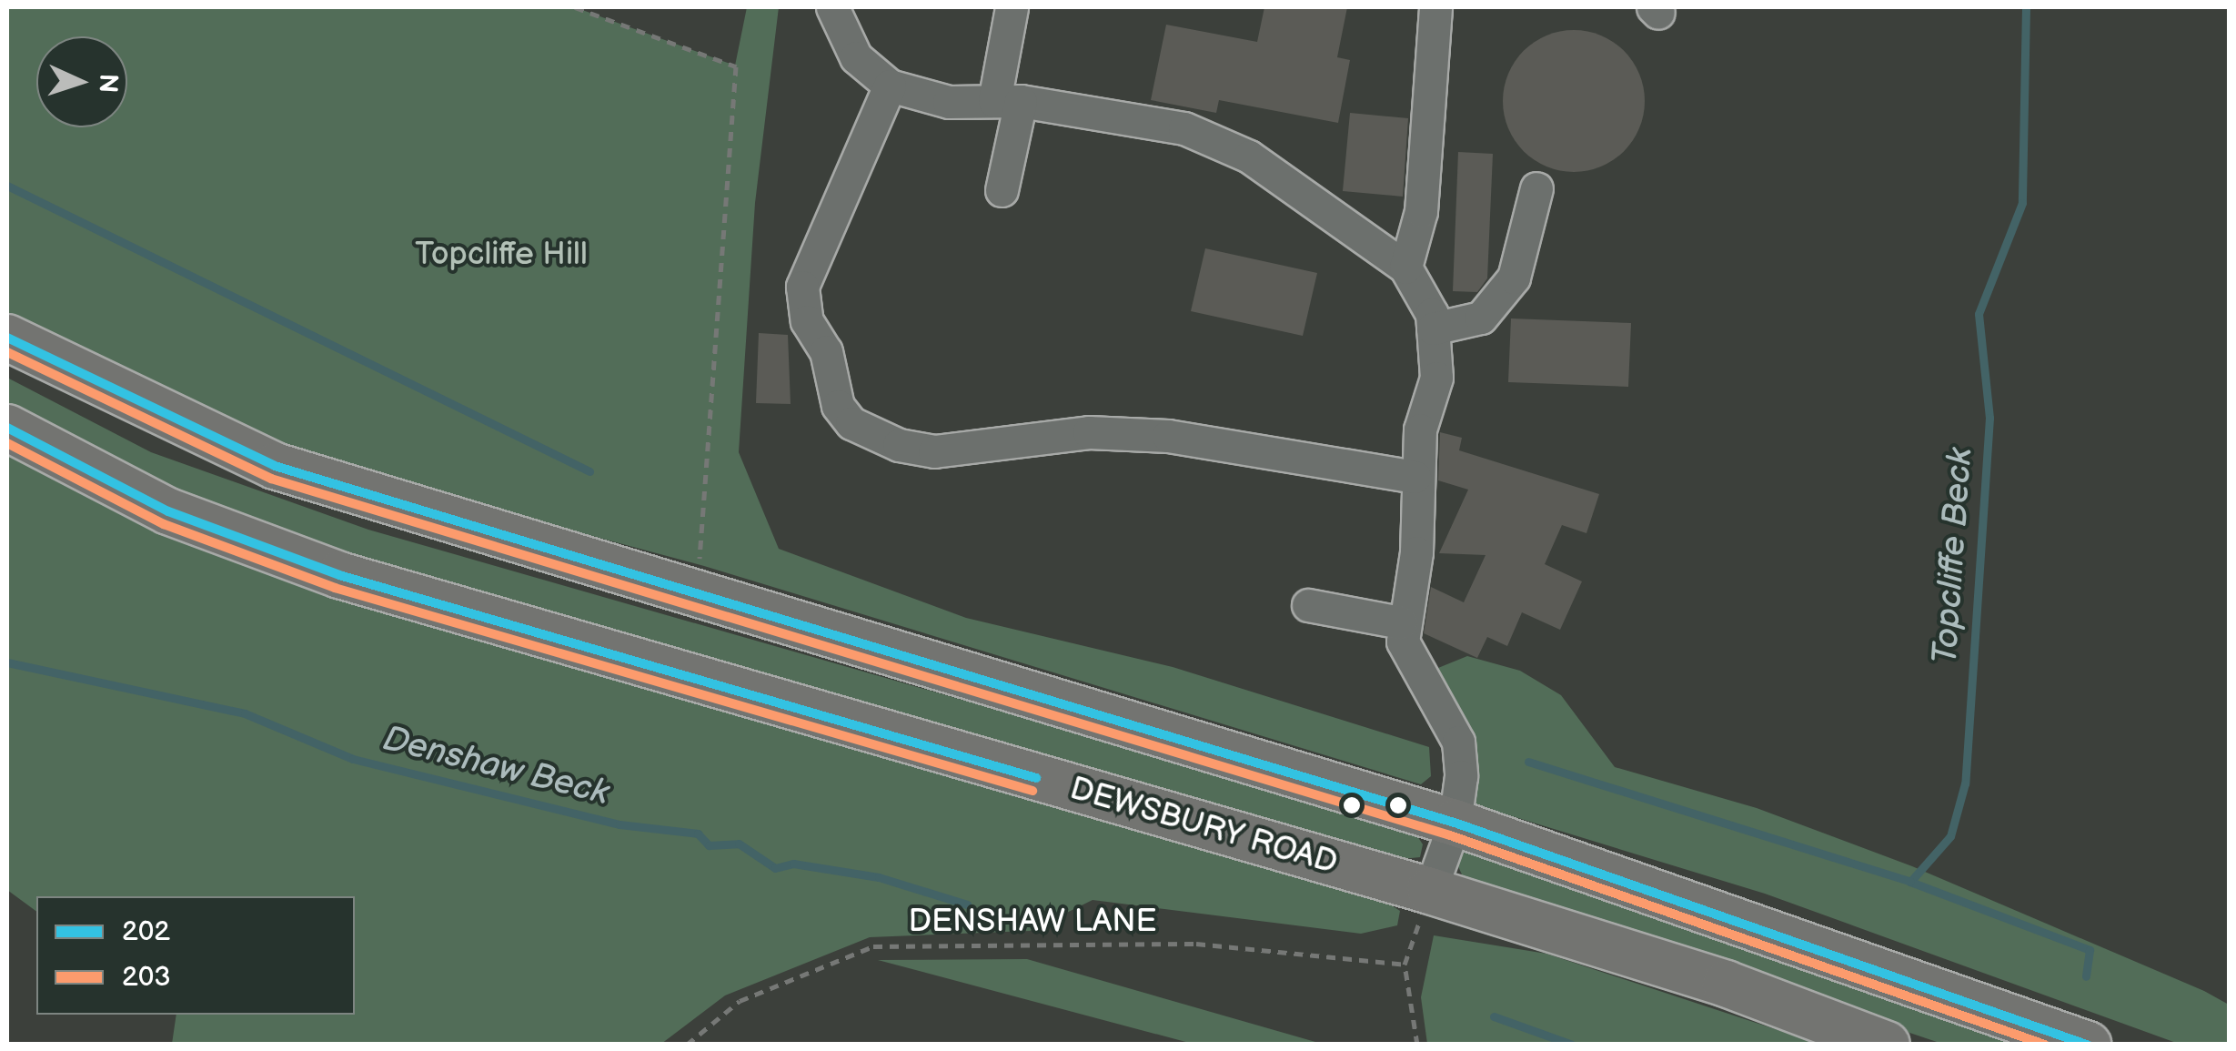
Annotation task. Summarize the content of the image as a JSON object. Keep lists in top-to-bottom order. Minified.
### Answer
{"streets":{"highway":["DEWSBURY ROAD"],"path":["DENSHAW LANE"]},"water":["Topcliffe Beck","Denshaw Beck"],"parks":["Topcliffe Hill"],"lines":["transit line 202","transit line 203"],"legend":["202","203"],"north":"right"}
